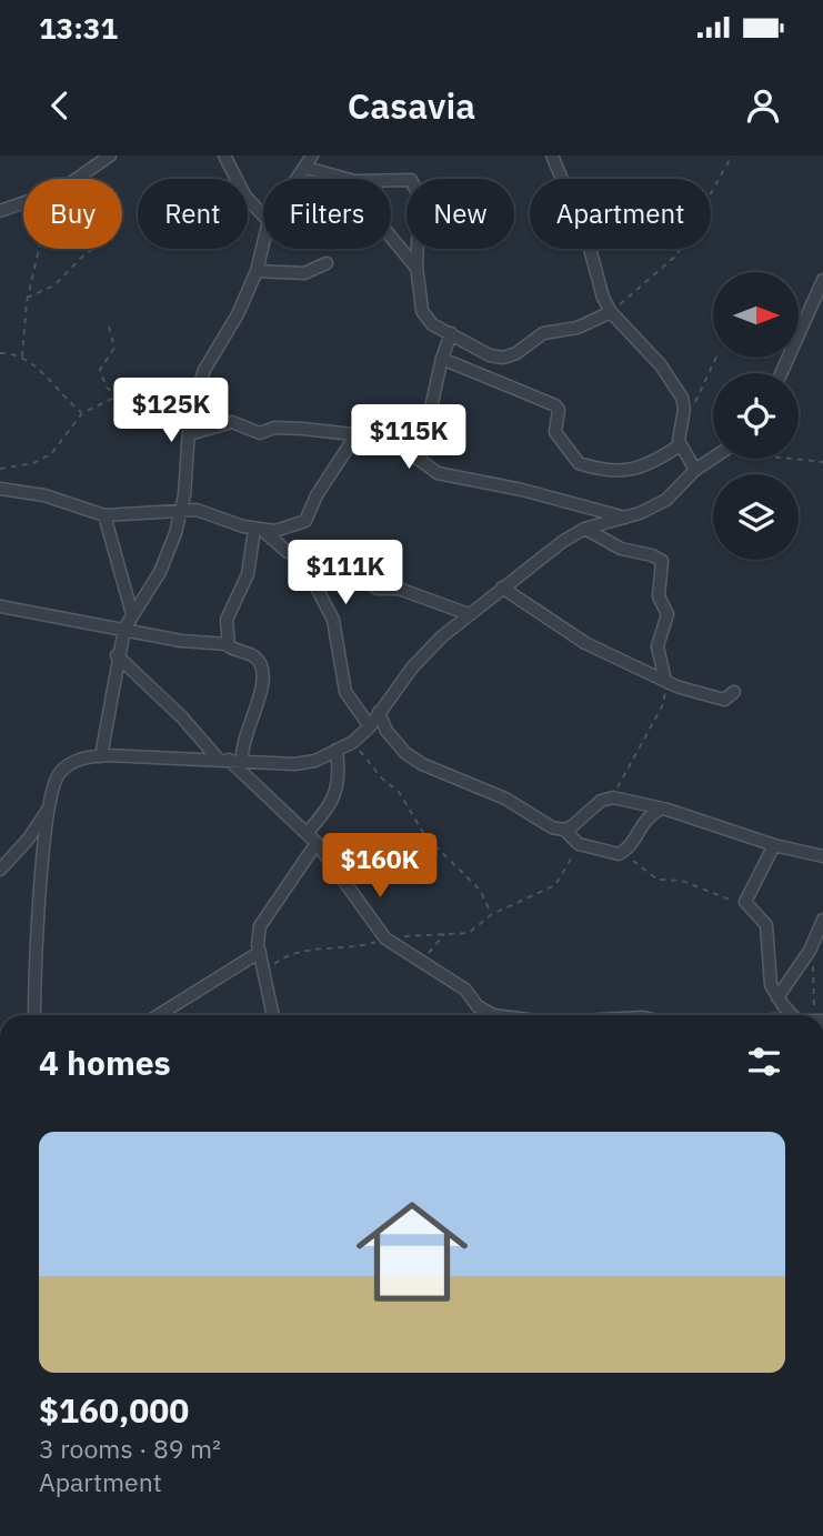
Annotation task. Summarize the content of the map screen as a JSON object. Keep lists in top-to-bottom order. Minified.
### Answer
{"north":"right","page":{"status":"13:31","header":"Casavia","chip":["Buy","Rent","Filters","New","Apartment"],"price":["$125K","$115K","$111K","$160K"],"heading":"4 homes","list":[{"name":"$160,000","note":"3 rooms · 89 m² · Apartment"}]}}
